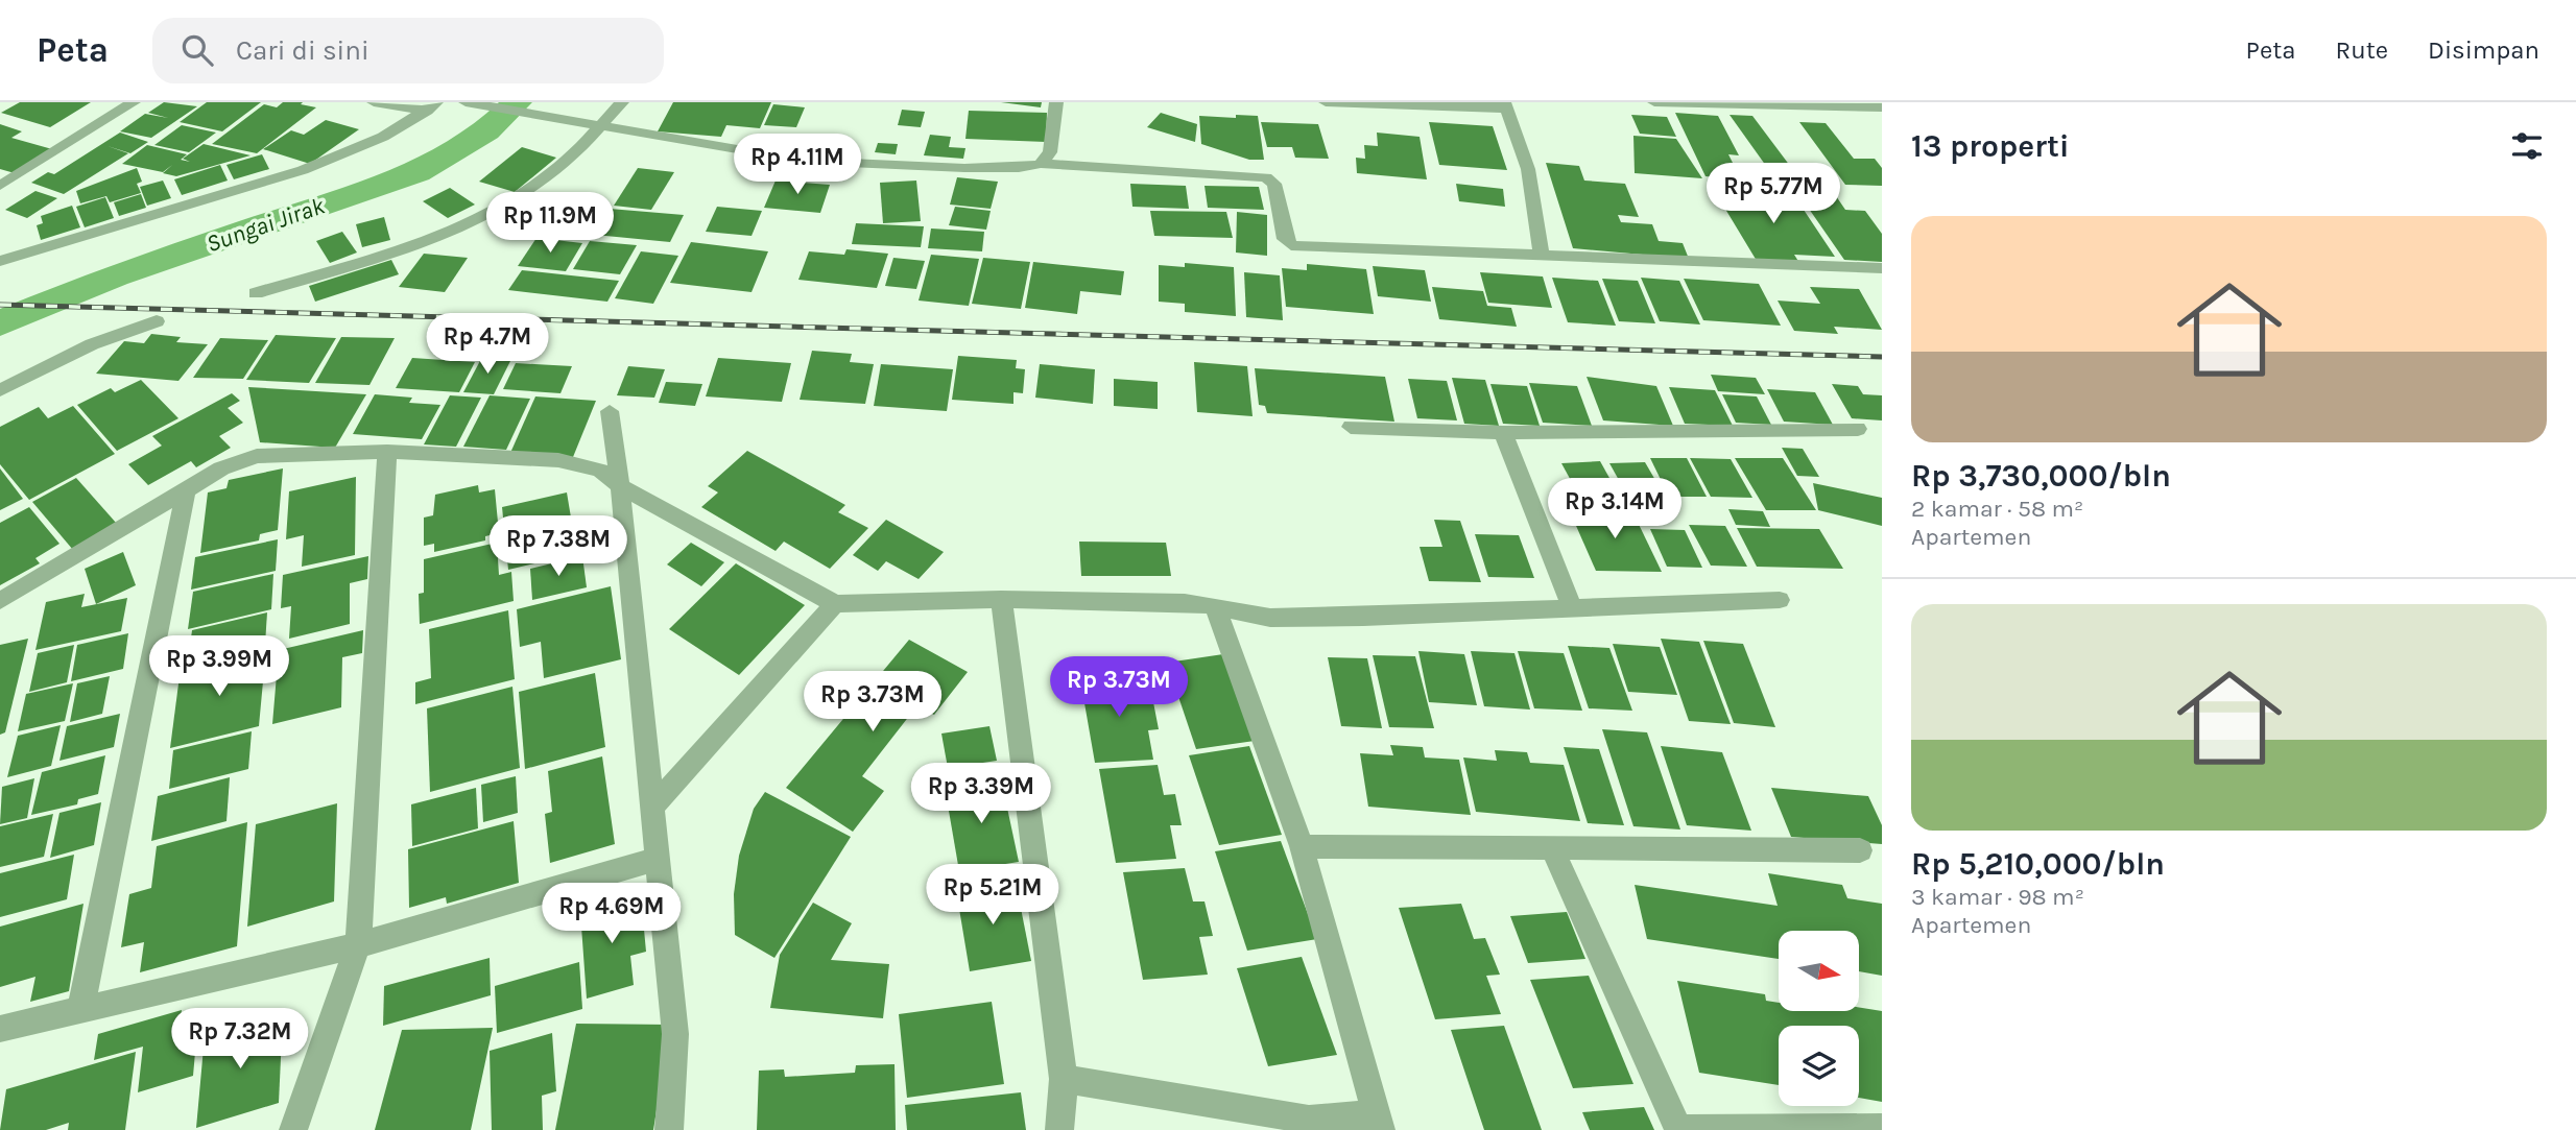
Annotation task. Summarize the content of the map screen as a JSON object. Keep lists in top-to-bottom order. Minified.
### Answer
{"water":["Sungai Jirak"],"north":"right","page":{"header":"Peta","search":"Cari di sini","nav":["Peta","Rute","Disimpan"],"heading":"13 properti","price":["Rp 4.11M","Rp 5.77M","Rp 11.9M","Rp 4.7M","Rp 3.14M","Rp 7.38M","Rp 3.99M","Rp 3.73M","Rp 3.73M","Rp 3.39M","Rp 5.21M","Rp 4.69M","Rp 7.32M"],"list":[{"name":"Rp 3,730,000/bln","note":"2 kamar · 58 m² · Apartemen"},{"name":"Rp 5,210,000/bln","note":"3 kamar · 98 m² · Apartemen"}]}}
